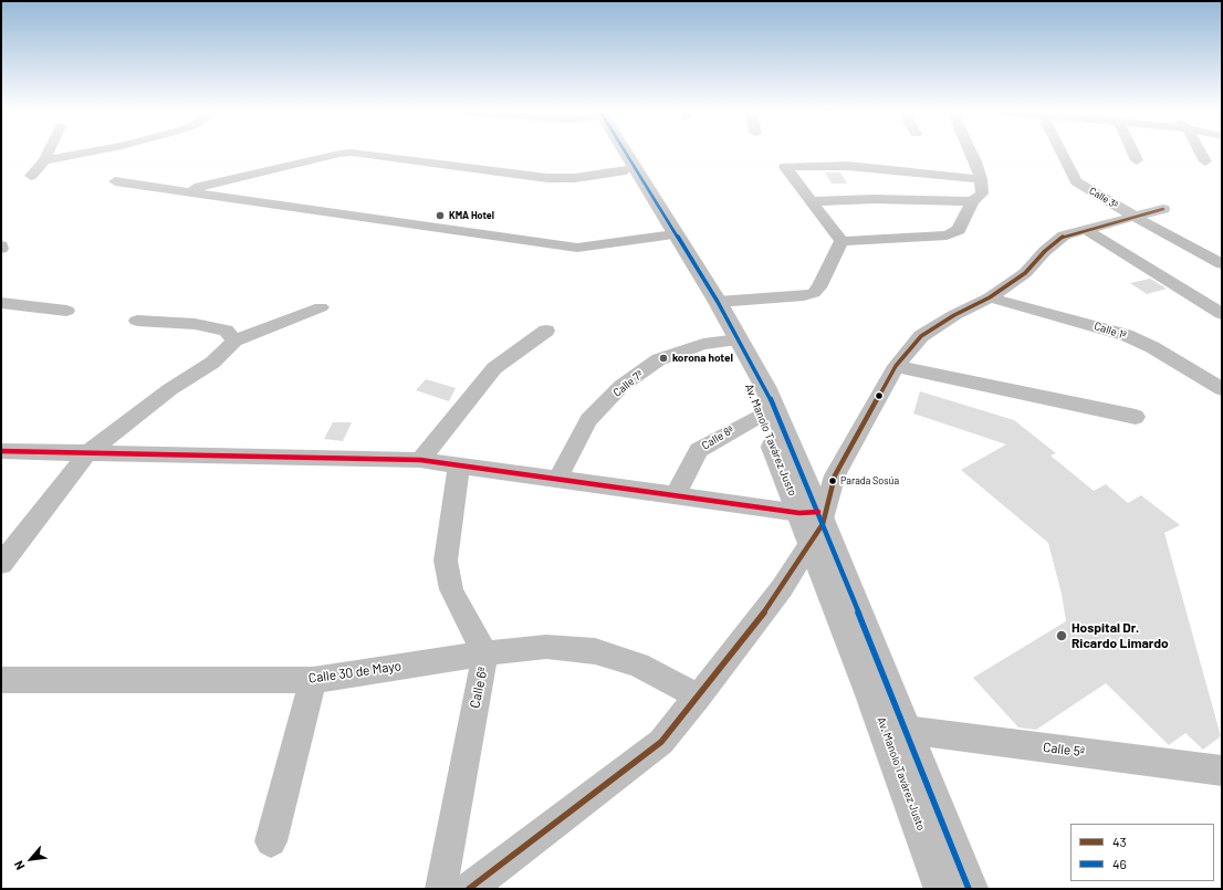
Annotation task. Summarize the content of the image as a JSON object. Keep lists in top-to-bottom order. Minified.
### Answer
{"streets":{"main road":["Av. Manolo Tavárez Justo"],"street":["Calle 3ª","Calle 1ª","Calle 7ª","Calle 8ª","Calle 30 de Mayo","Calle 6ª","Calle 5ª"]},"crossings":[["Calle 7ª","Av. Manolo Tavárez Justo"],["Calle 8ª","Av. Manolo Tavárez Justo"],["Av. Manolo Tavárez Justo","Calle 5ª"],["Calle 30 de Mayo","Calle 6ª"]],"places":["KMA Hotel","korona hotel","Parada Sosúa","Hospital Dr. Ricardo Limardo"],"lines":["transit line 46","transit line 43"],"legend":["43","46"],"north":"bottom left"}
